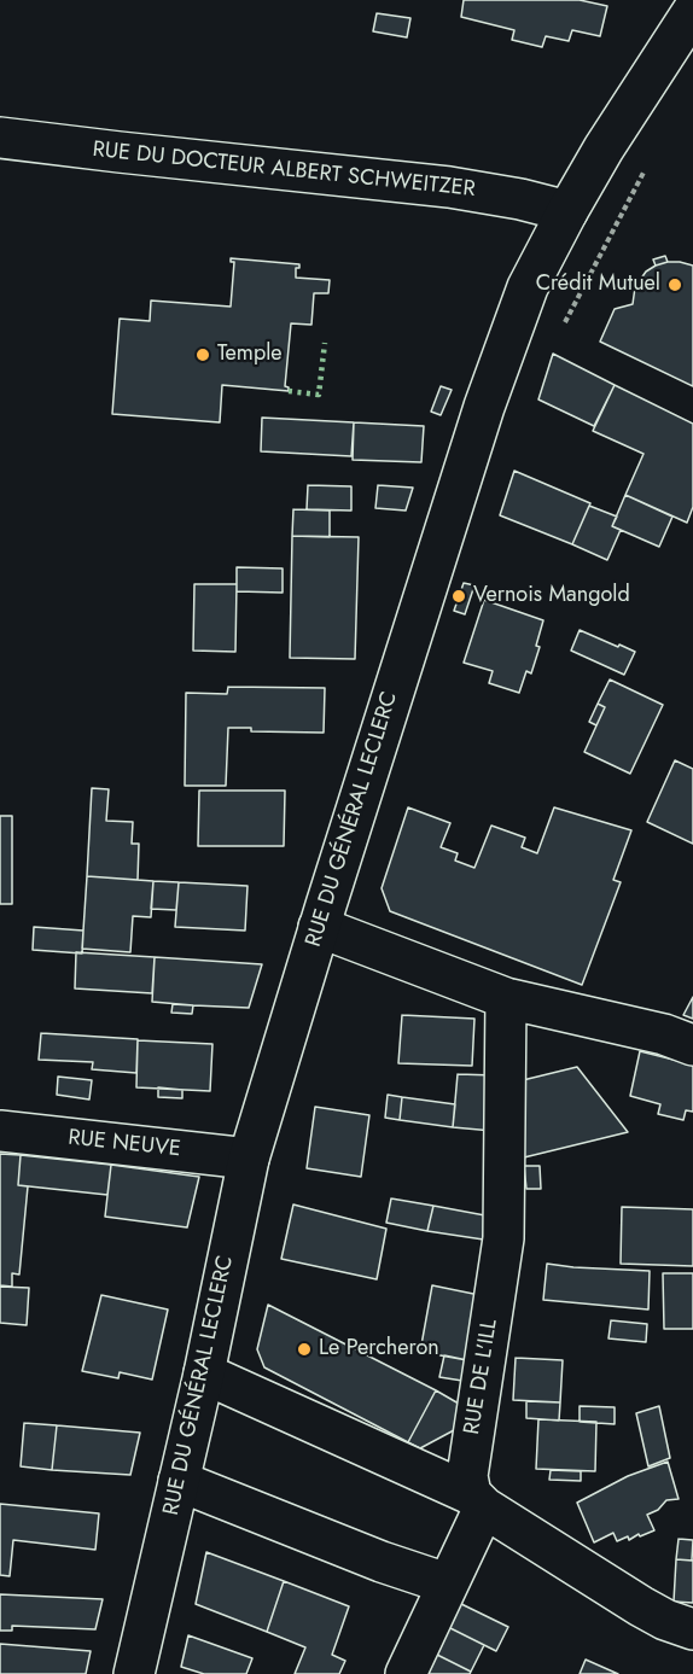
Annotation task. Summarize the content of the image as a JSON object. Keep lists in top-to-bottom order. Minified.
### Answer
{"streets":{"street":["RUE DU DOCTEUR ALBERT SCHWEITZER","RUE DU GÉNÉRAL LECLERC","RUE NEUVE","RUE DE L'ILL"]},"crossings":[["RUE DU DOCTEUR ALBERT SCHWEITZER","RUE DU GÉNÉRAL LECLERC"],["RUE DU GÉNÉRAL LECLERC","RUE NEUVE"]],"places":["Crédit Mutuel","Temple","Vernois Mangold","Le Percheron"]}
